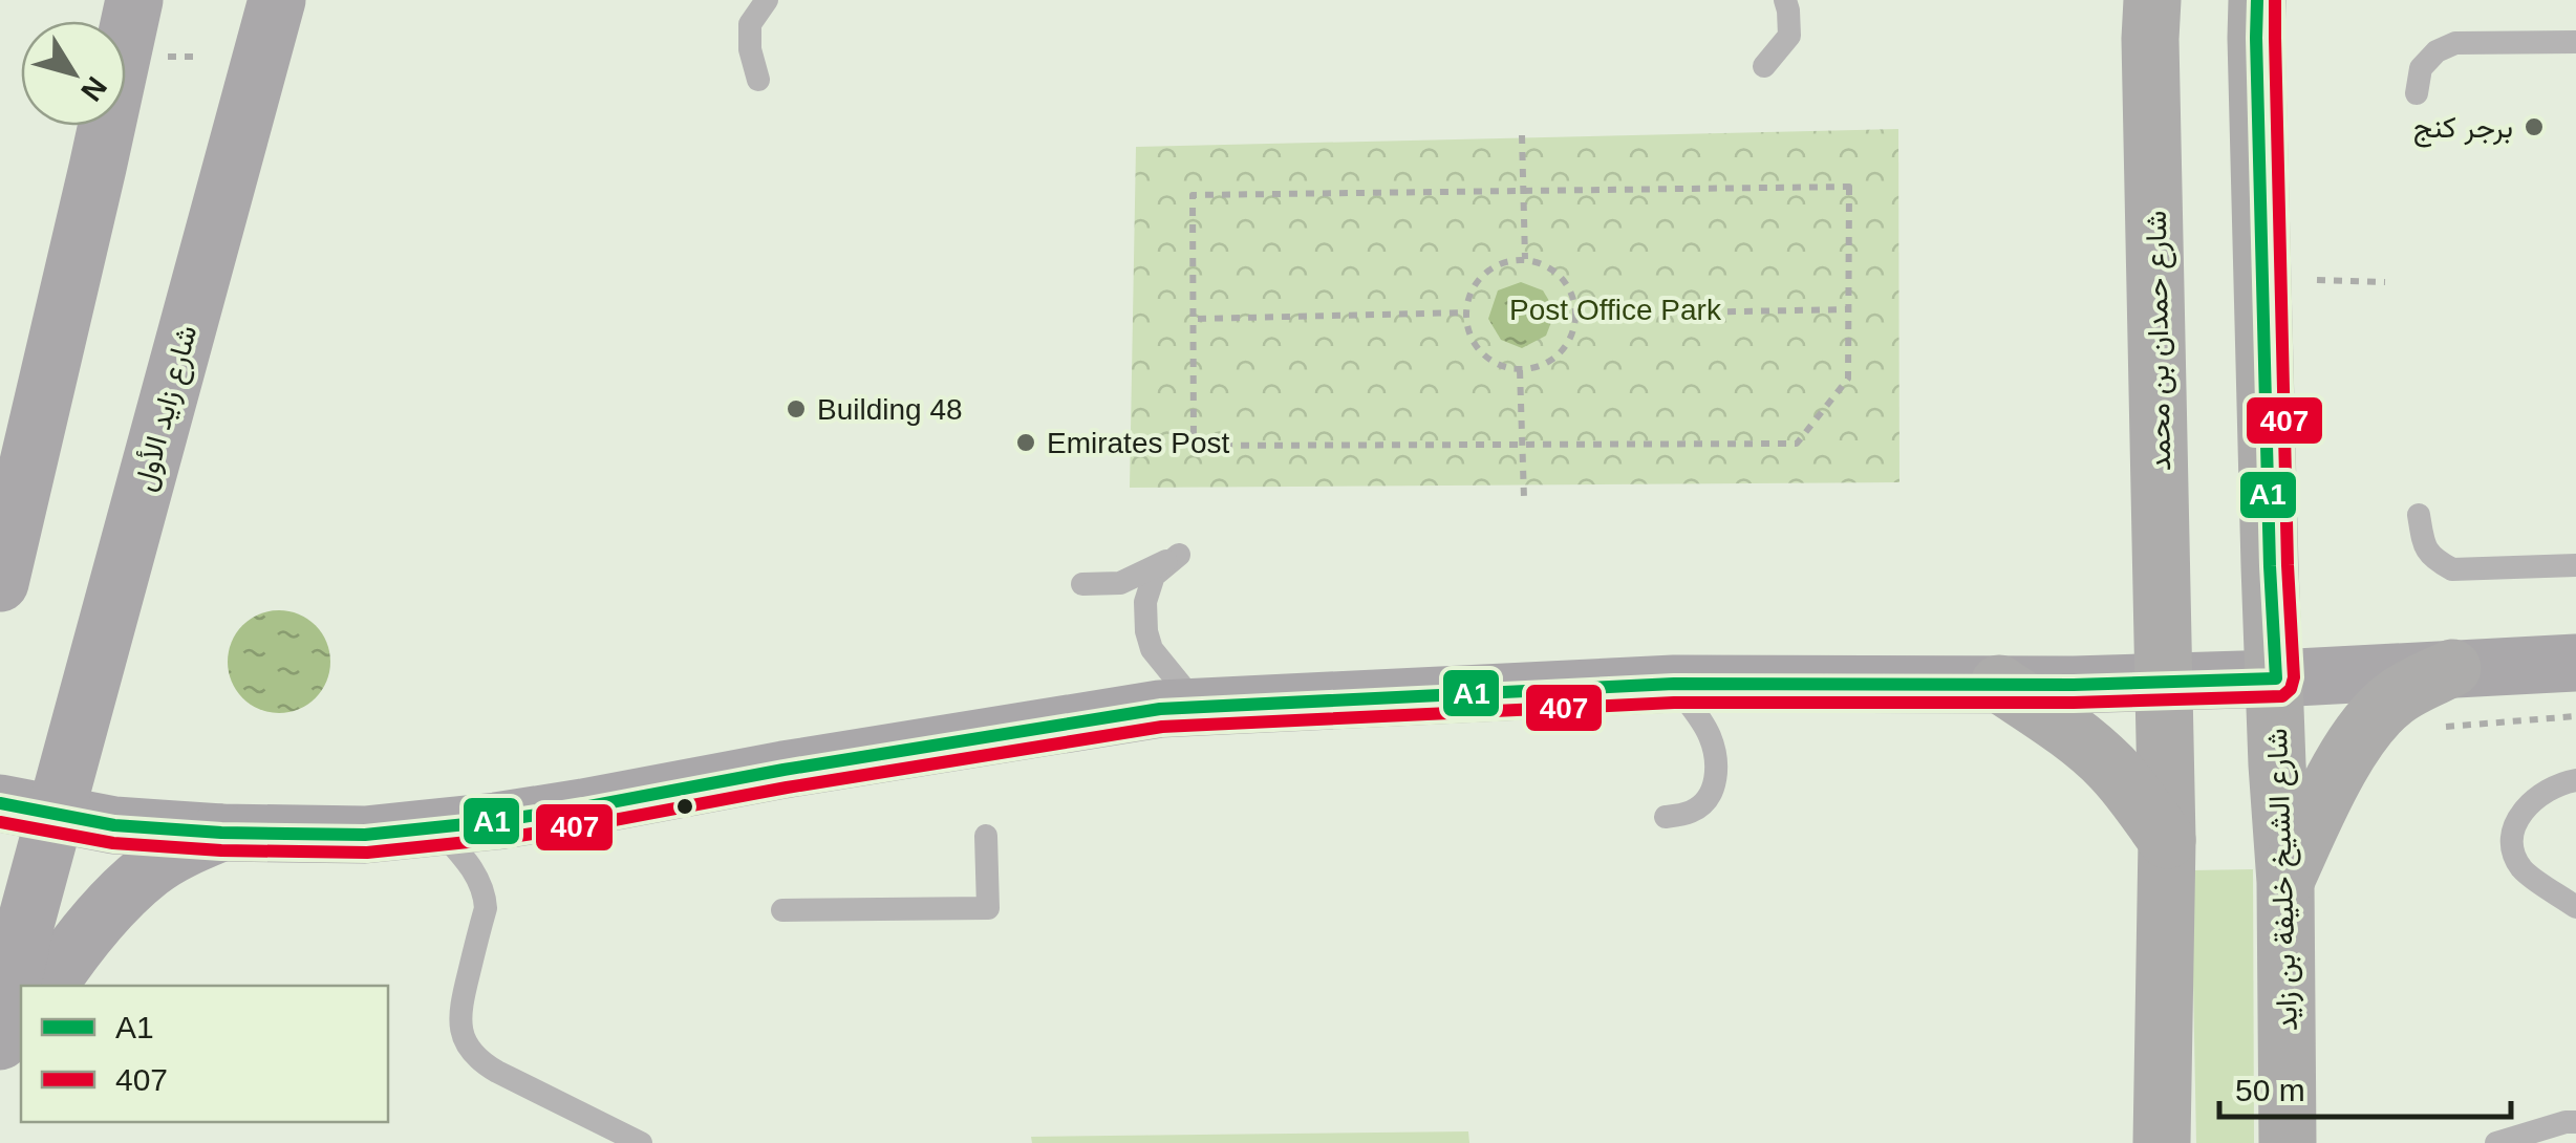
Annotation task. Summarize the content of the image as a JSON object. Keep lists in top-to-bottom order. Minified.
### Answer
{"streets":{"main road":["شارع حمدان بن محمد","شارع زايد الأول","شارع الشيخ خليفة بن زايد"]},"parks":["Post Office Park"],"places":["برجر كنج","Building 48","Emirates Post"],"lines":["transit line A1","transit line 407"],"legend":["A1","407"],"scale_bar":"50 m","north":"bottom right"}
